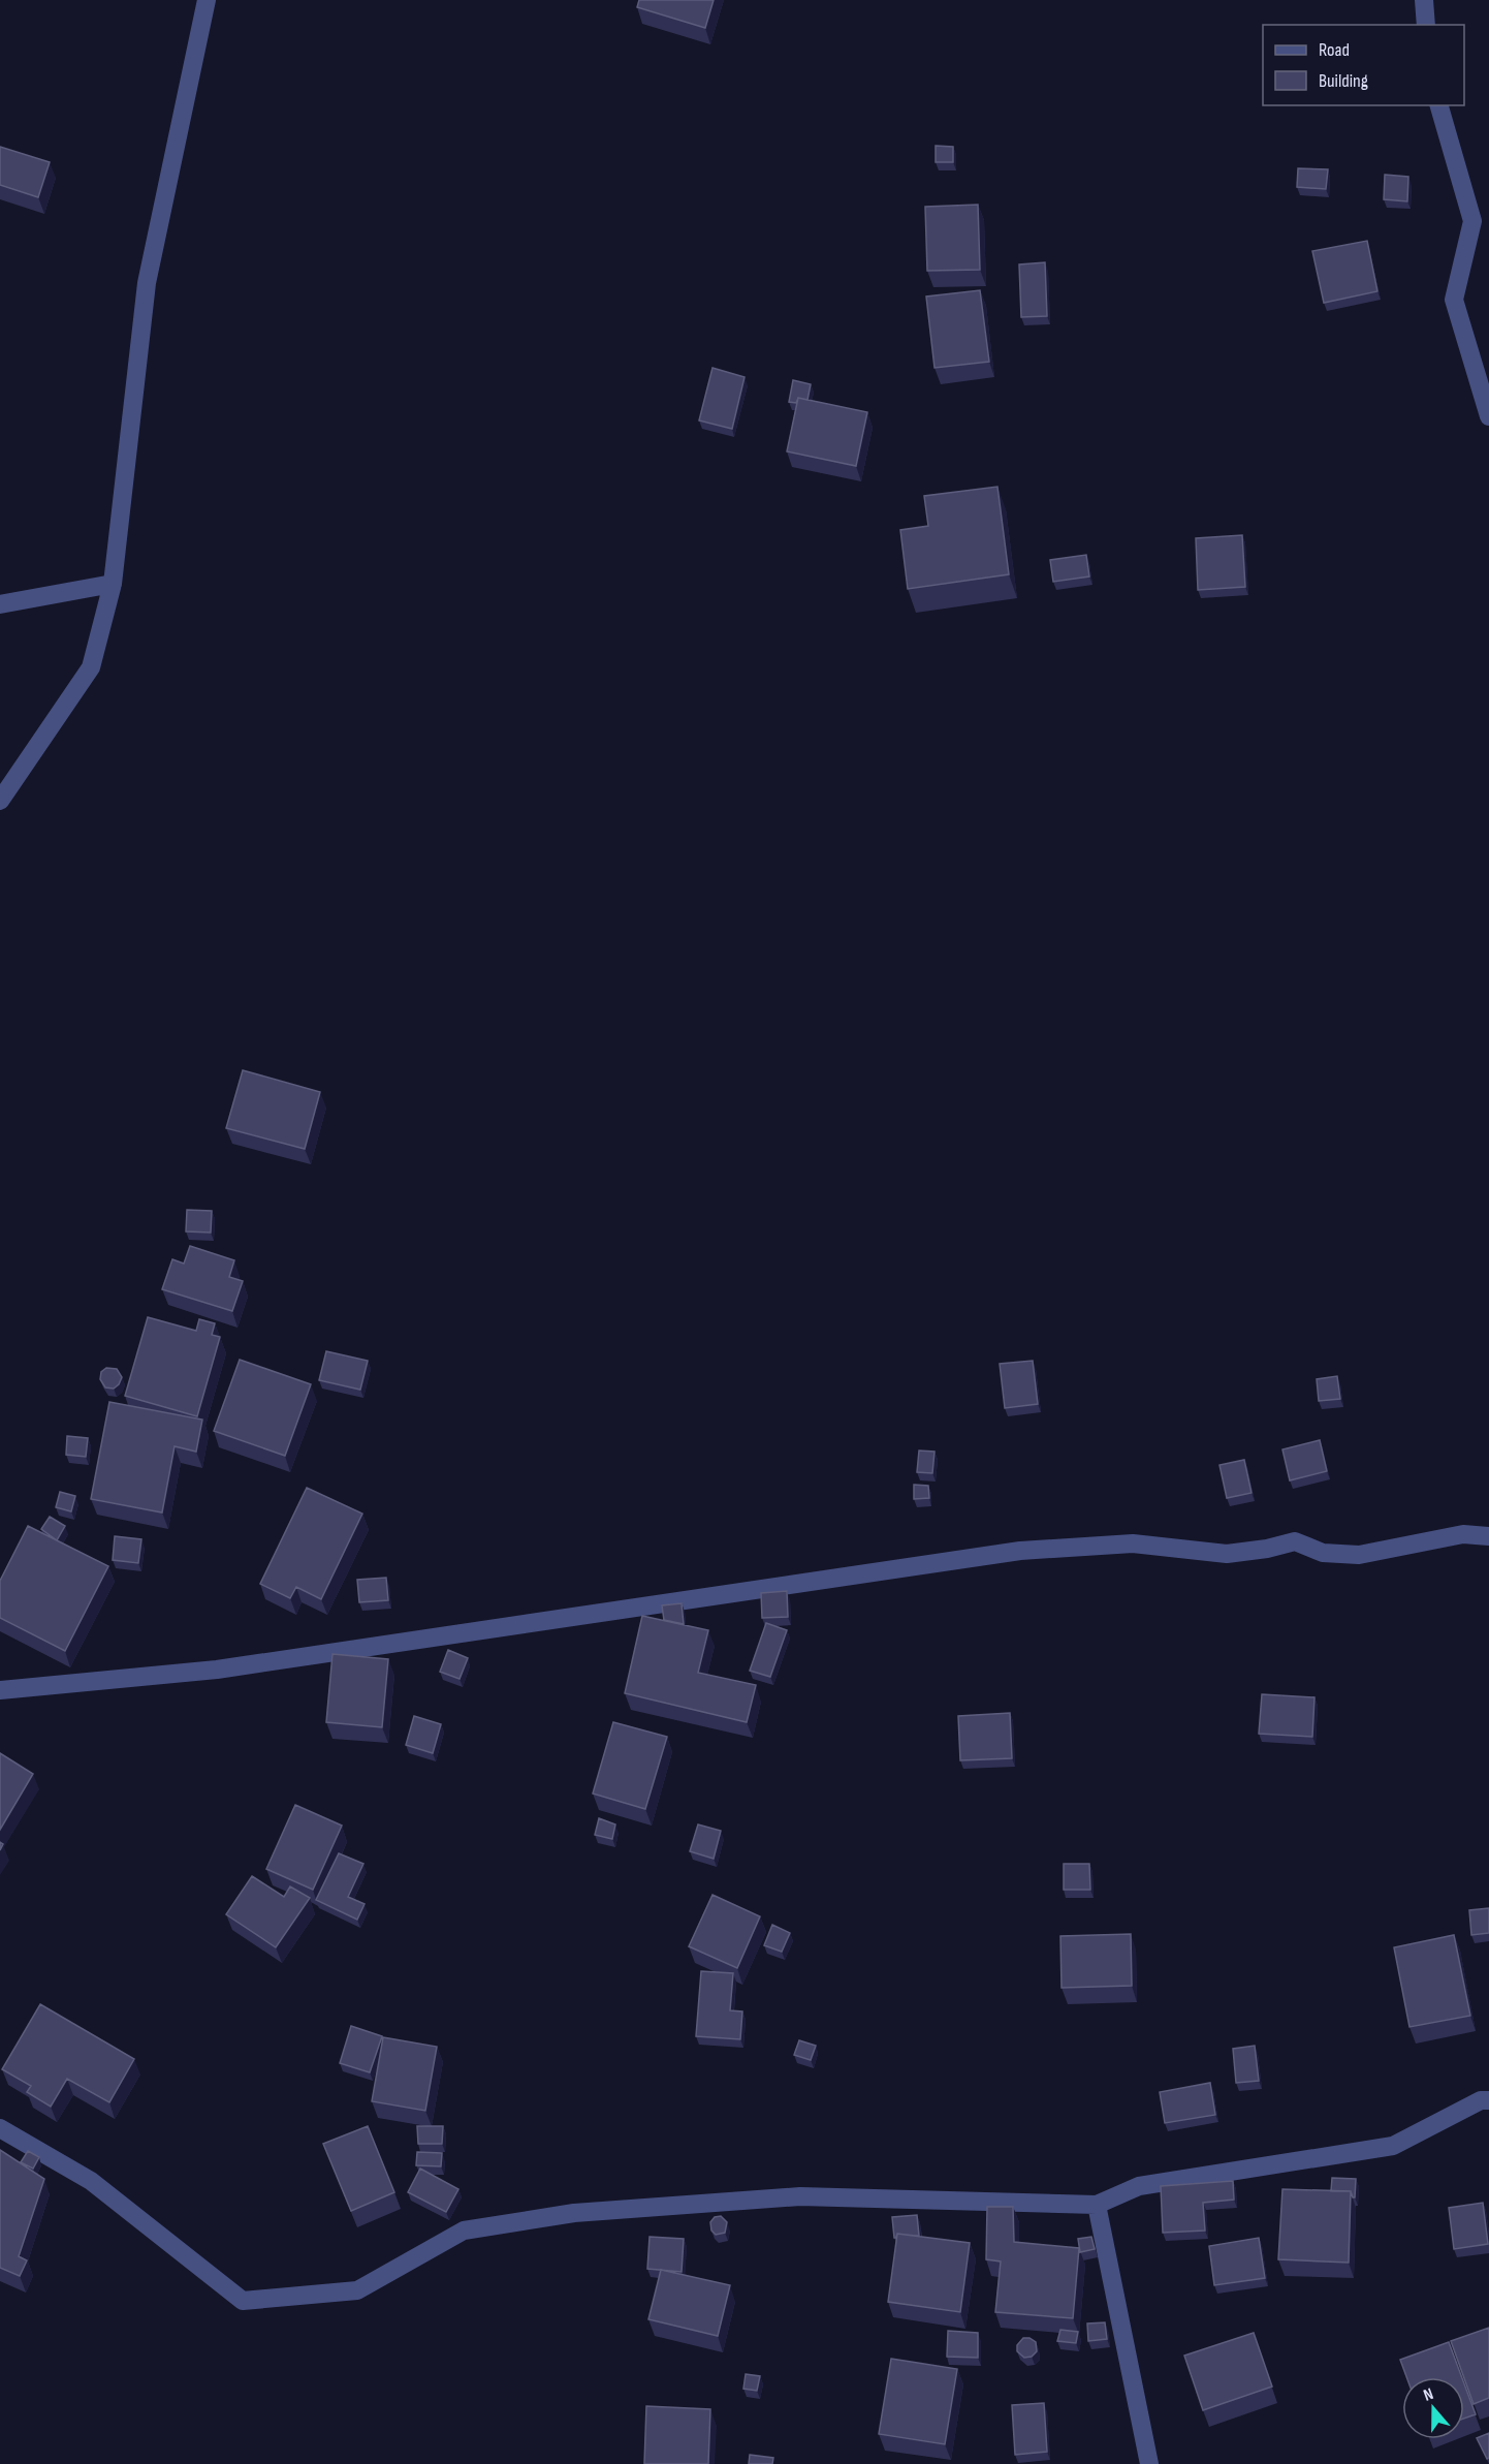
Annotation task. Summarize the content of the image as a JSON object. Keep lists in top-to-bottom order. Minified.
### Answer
{"legend":["Road","Building"],"north":"top"}
